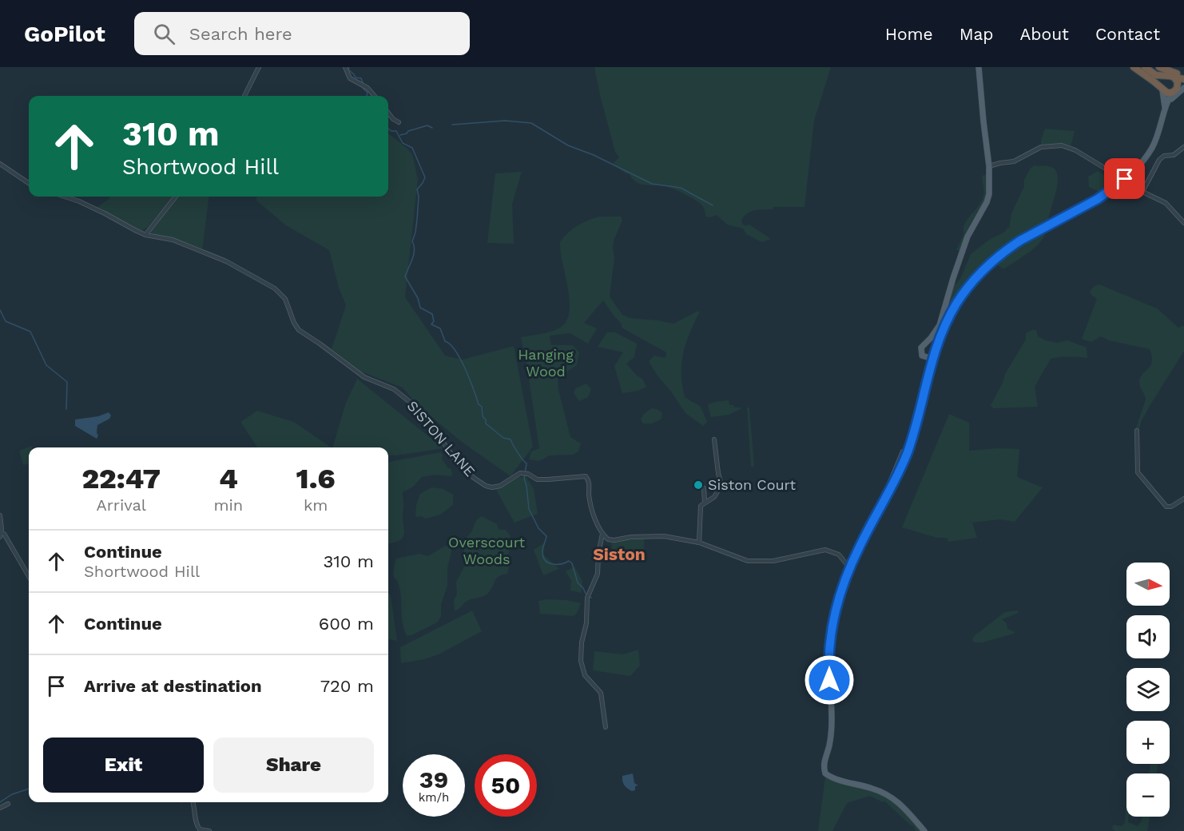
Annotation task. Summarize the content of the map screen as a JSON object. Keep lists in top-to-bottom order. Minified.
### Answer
{"streets":{"street":["SISTON LANE"]},"districts":["Siston"],"parks":["Hanging Wood","Overscourt Woods"],"places":["Siston Court"],"north":"right","page":{"header":"GoPilot","search":"Search here","nav":["Home","Map","About","Contact"],"turn":["310 m","Shortwood Hill"],"eta":["22:47","Arrival","4","min","1.6","km"],"list":[{"name":"Continue","note":"Shortwood Hill","value":"310 m"},{"name":"Continue","value":"600 m"},{"name":"Arrive at destination","value":"720 m"}],"map_buttons":["+","−"],"buttons":["Exit","Share"],"speed":"39 km/h","limit":"50"}}
